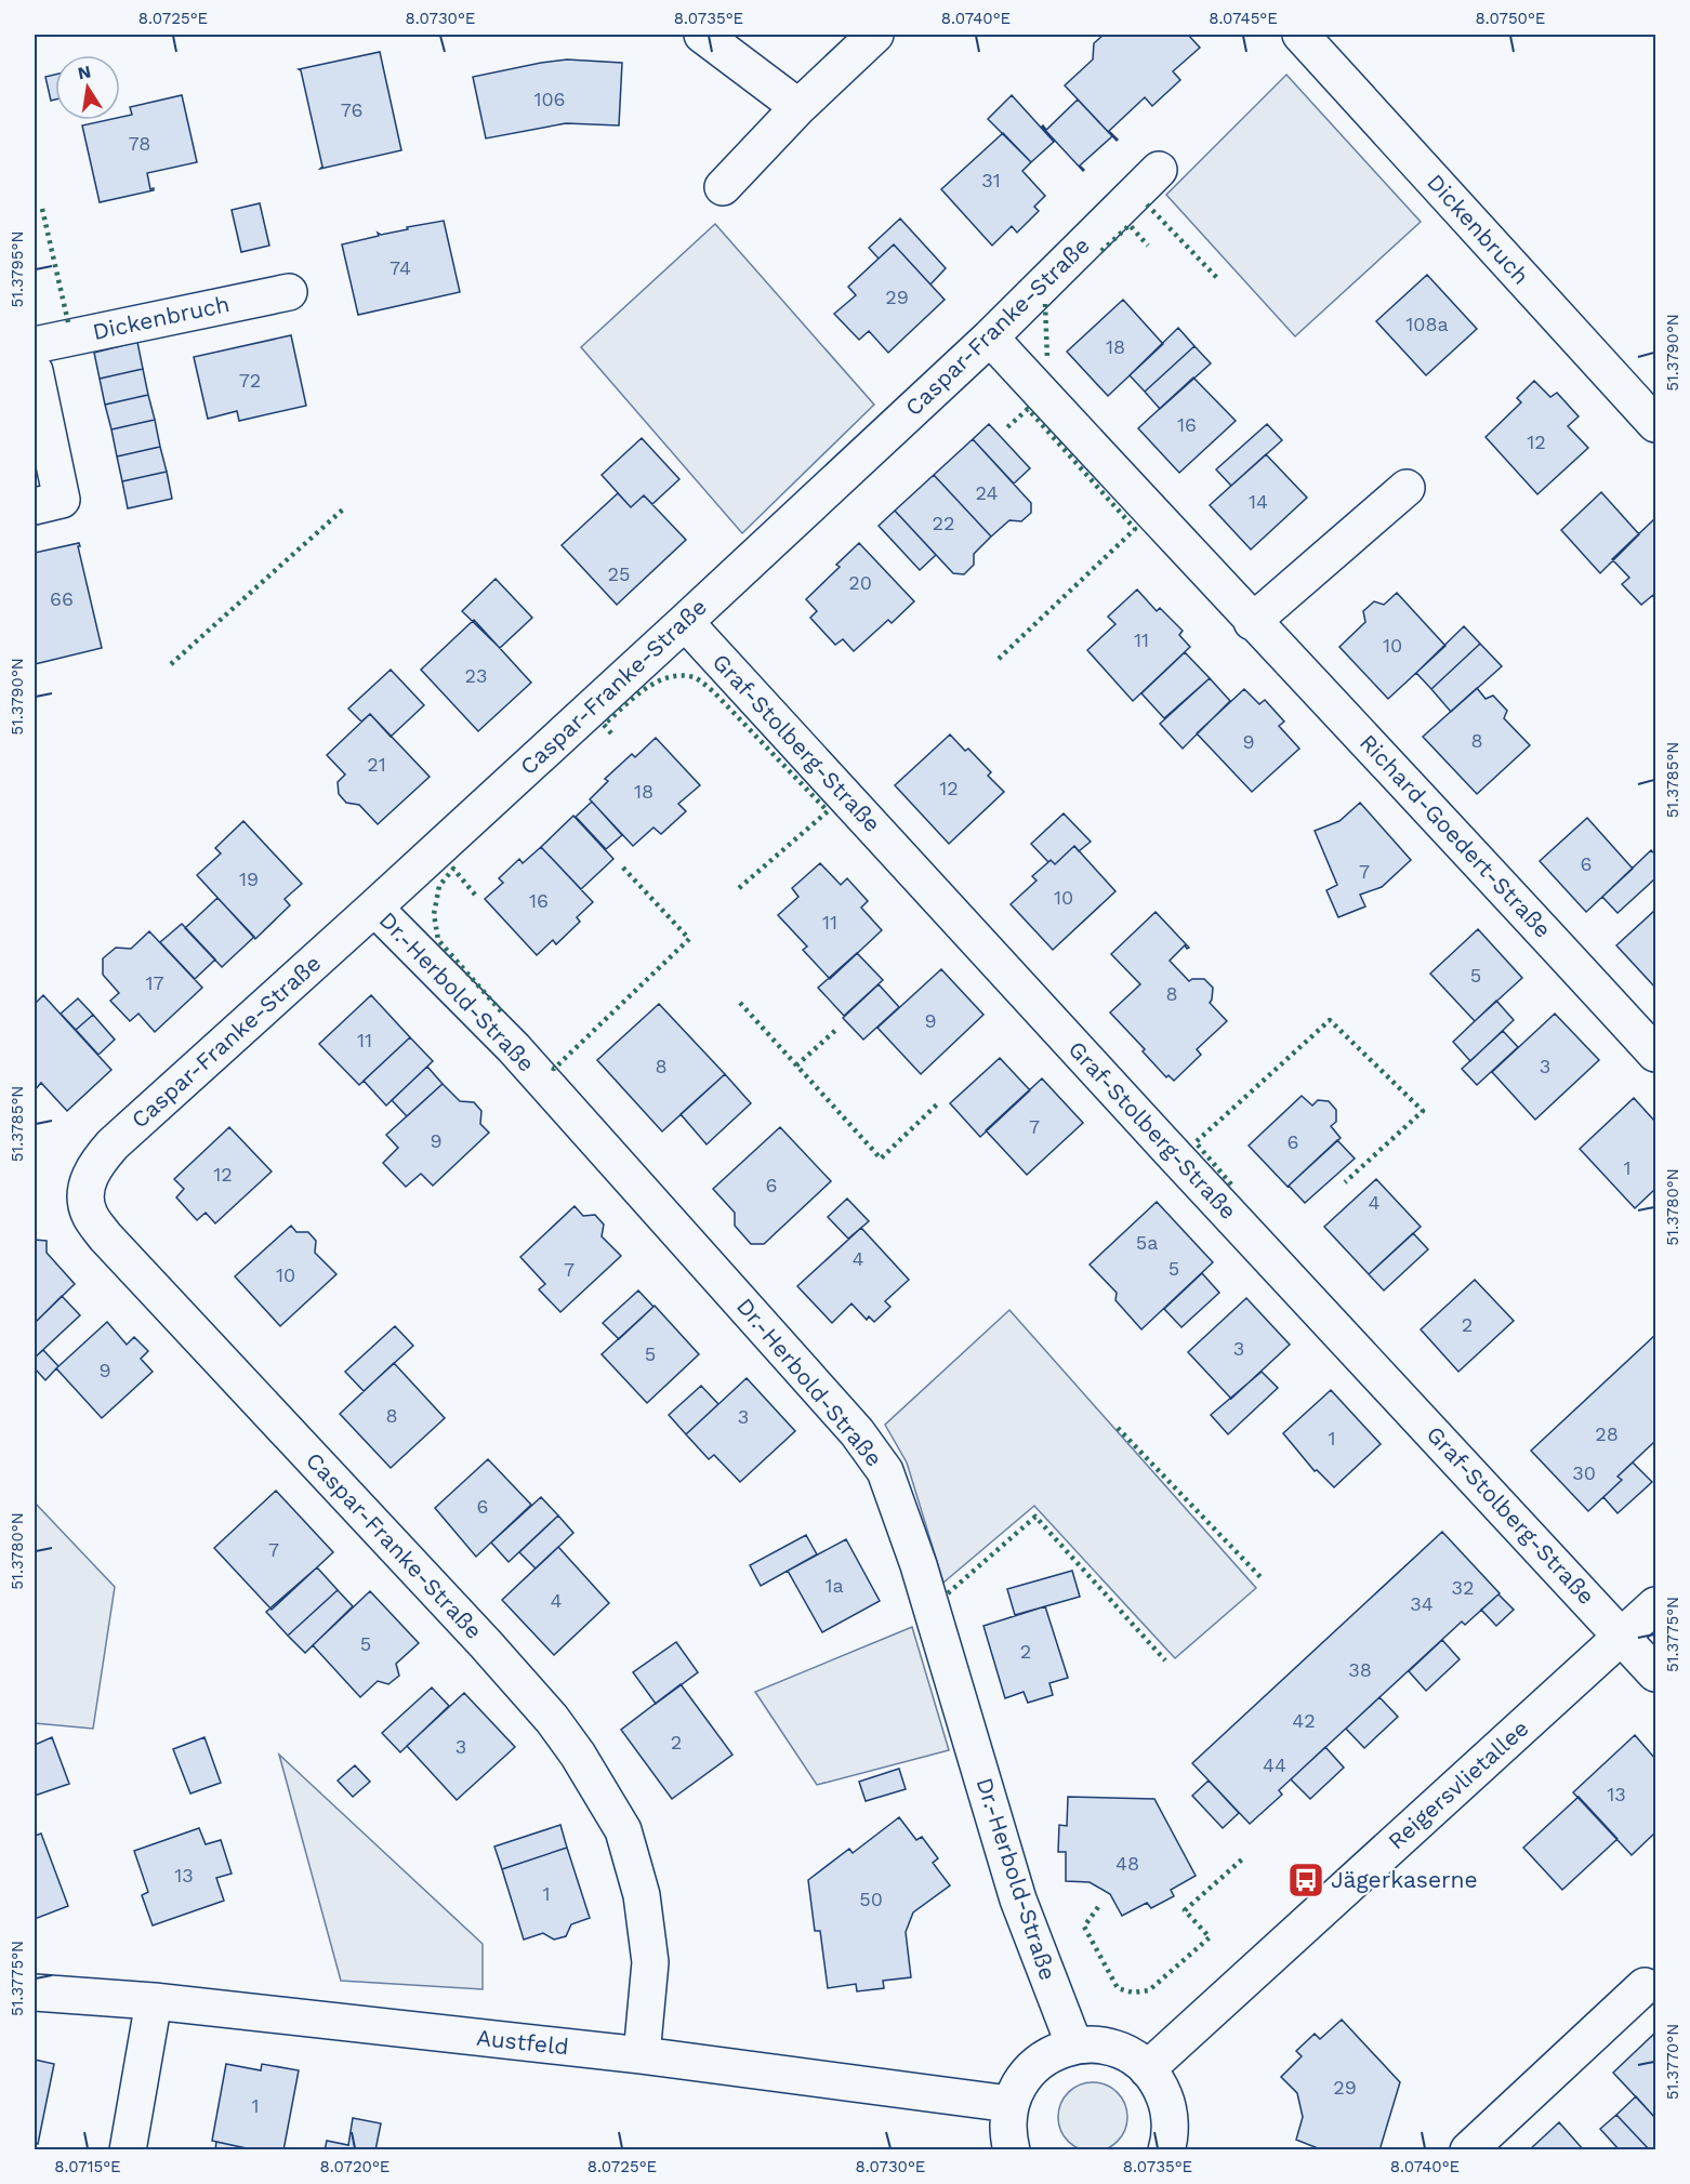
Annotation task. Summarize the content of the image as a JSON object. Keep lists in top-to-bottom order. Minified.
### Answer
{"streets":{"street":["Dickenbruch","Caspar-Franke-Straße","Graf-Stolberg-Straße","Richard-Goedert-Straße","Dr.-Herbold-Straße","Reigersvlietallee","Austfeld"]},"crossings":[["Caspar-Franke-Straße","Graf-Stolberg-Straße"],["Caspar-Franke-Straße","Richard-Goedert-Straße"],["Caspar-Franke-Straße","Dr.-Herbold-Straße"],["Caspar-Franke-Straße","Austfeld"],["Graf-Stolberg-Straße","Reigersvlietallee"]],"places":{"bus stop":["Jägerkaserne"]},"house_numbers":["106","76","78","31","74","29","108a","18","72","16","12","24","14","22","25","20","66","11","10","23","8","9","21","12","18","6","7","19","10","16","11","5","17","8","9","11","8","3","7","9","6","1","12","6","4","5a","4","5","7","10","2","3","5","9","8","3","28","1","30","6","7","1a","32","4","34","5","2","38","42","2","3","44","13","48","13","1","50","29","1"],"north":"top","coordinates":["8.0725°E","8.0730°E","8.0735°E","8.0740°E","8.0745°E","8.0750°E","51.3795°N","51.3790°N","51.3785°N","51.3780°N","51.3775°N","51.3770°N","8.0715°E","8.0720°E"]}
